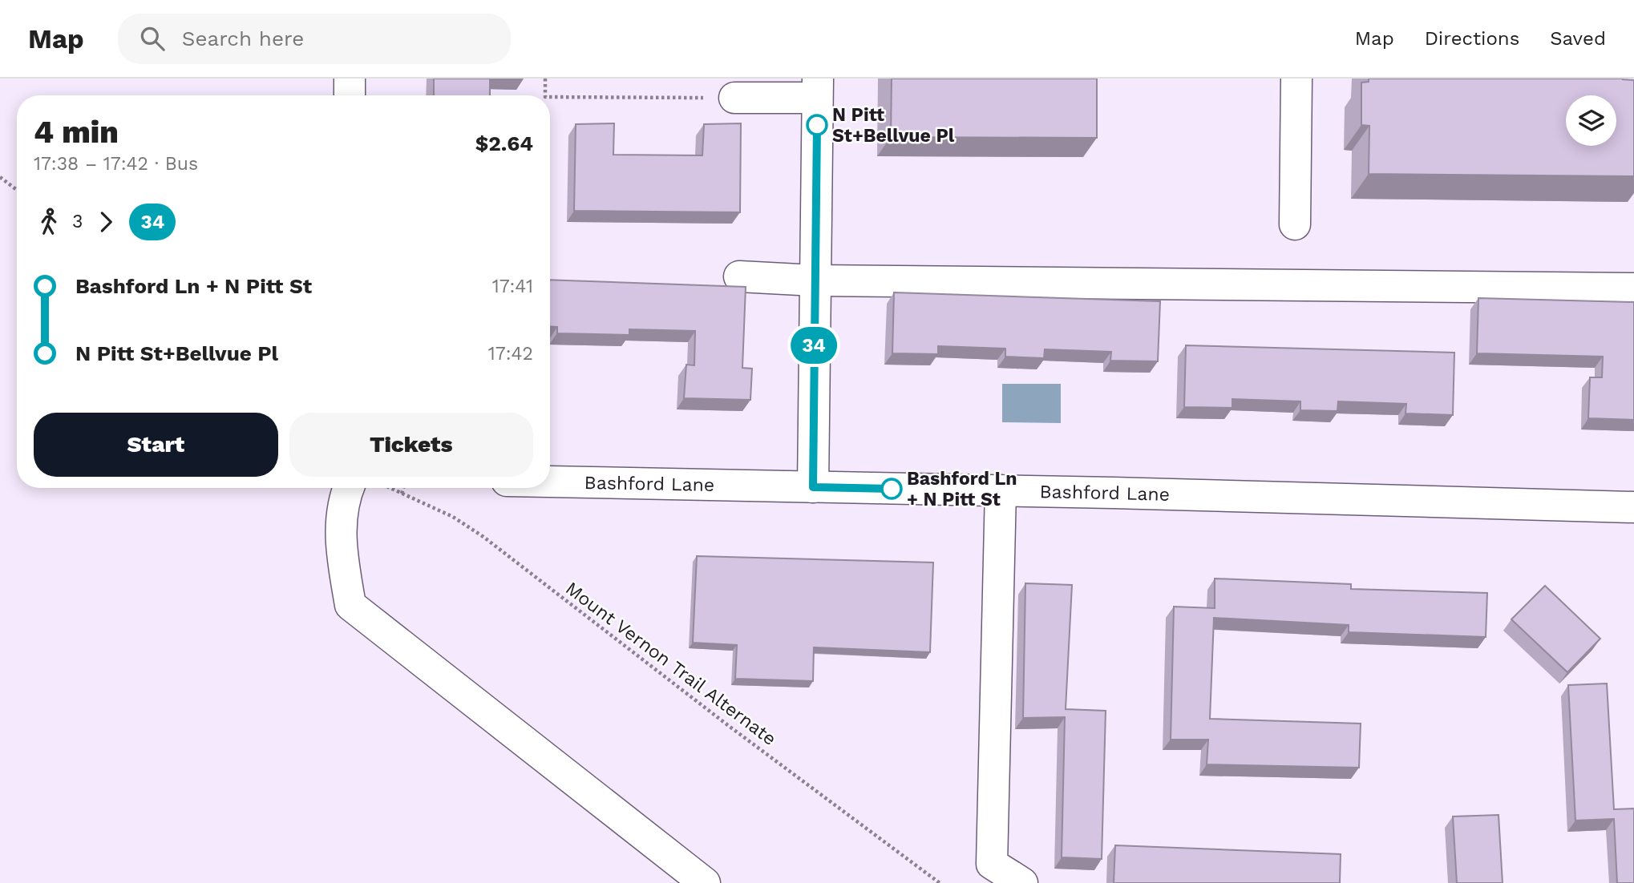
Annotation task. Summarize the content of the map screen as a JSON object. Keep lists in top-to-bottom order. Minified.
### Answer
{"streets":{"street":["Bashford Lane"],"path":["Mount Vernon Trail Alternate"]},"places":["N Pitt St+Bellvue Pl","Bashford Ln + N Pitt St"],"lines":["bus line 34"],"page":{"header":"Map","search":"Search here","nav":["Map","Directions","Saved"],"on_map":"34","heading":["4 min","17:38 – 17:42 · Bus","$2.64"],"legs":["3","34"],"list":[{"name":"Bashford Ln + N Pitt St","value":"17:41"},{"name":"N Pitt St+Bellvue Pl","value":"17:42"}],"buttons":["Start","Tickets"]}}
